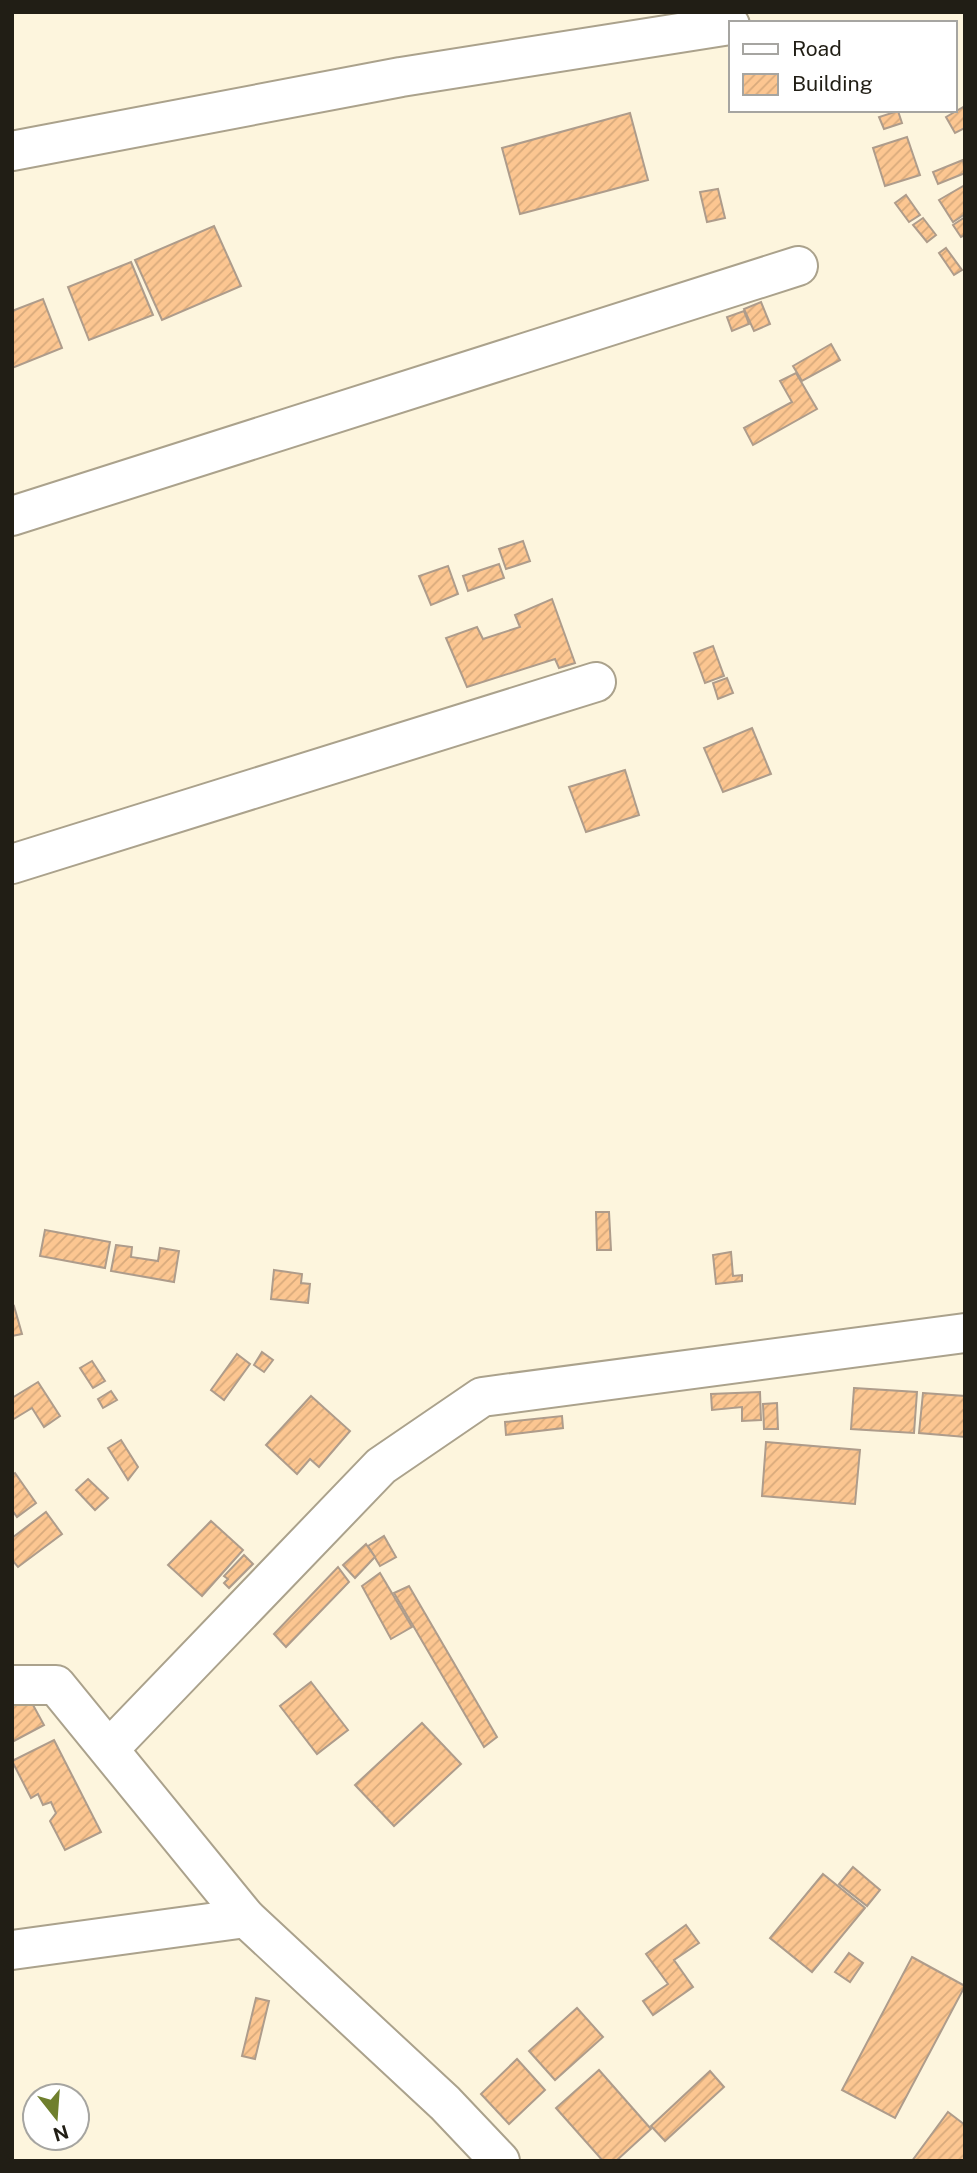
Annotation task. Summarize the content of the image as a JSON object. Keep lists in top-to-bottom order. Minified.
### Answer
{"legend":["Road","Building"],"north":"bottom"}
